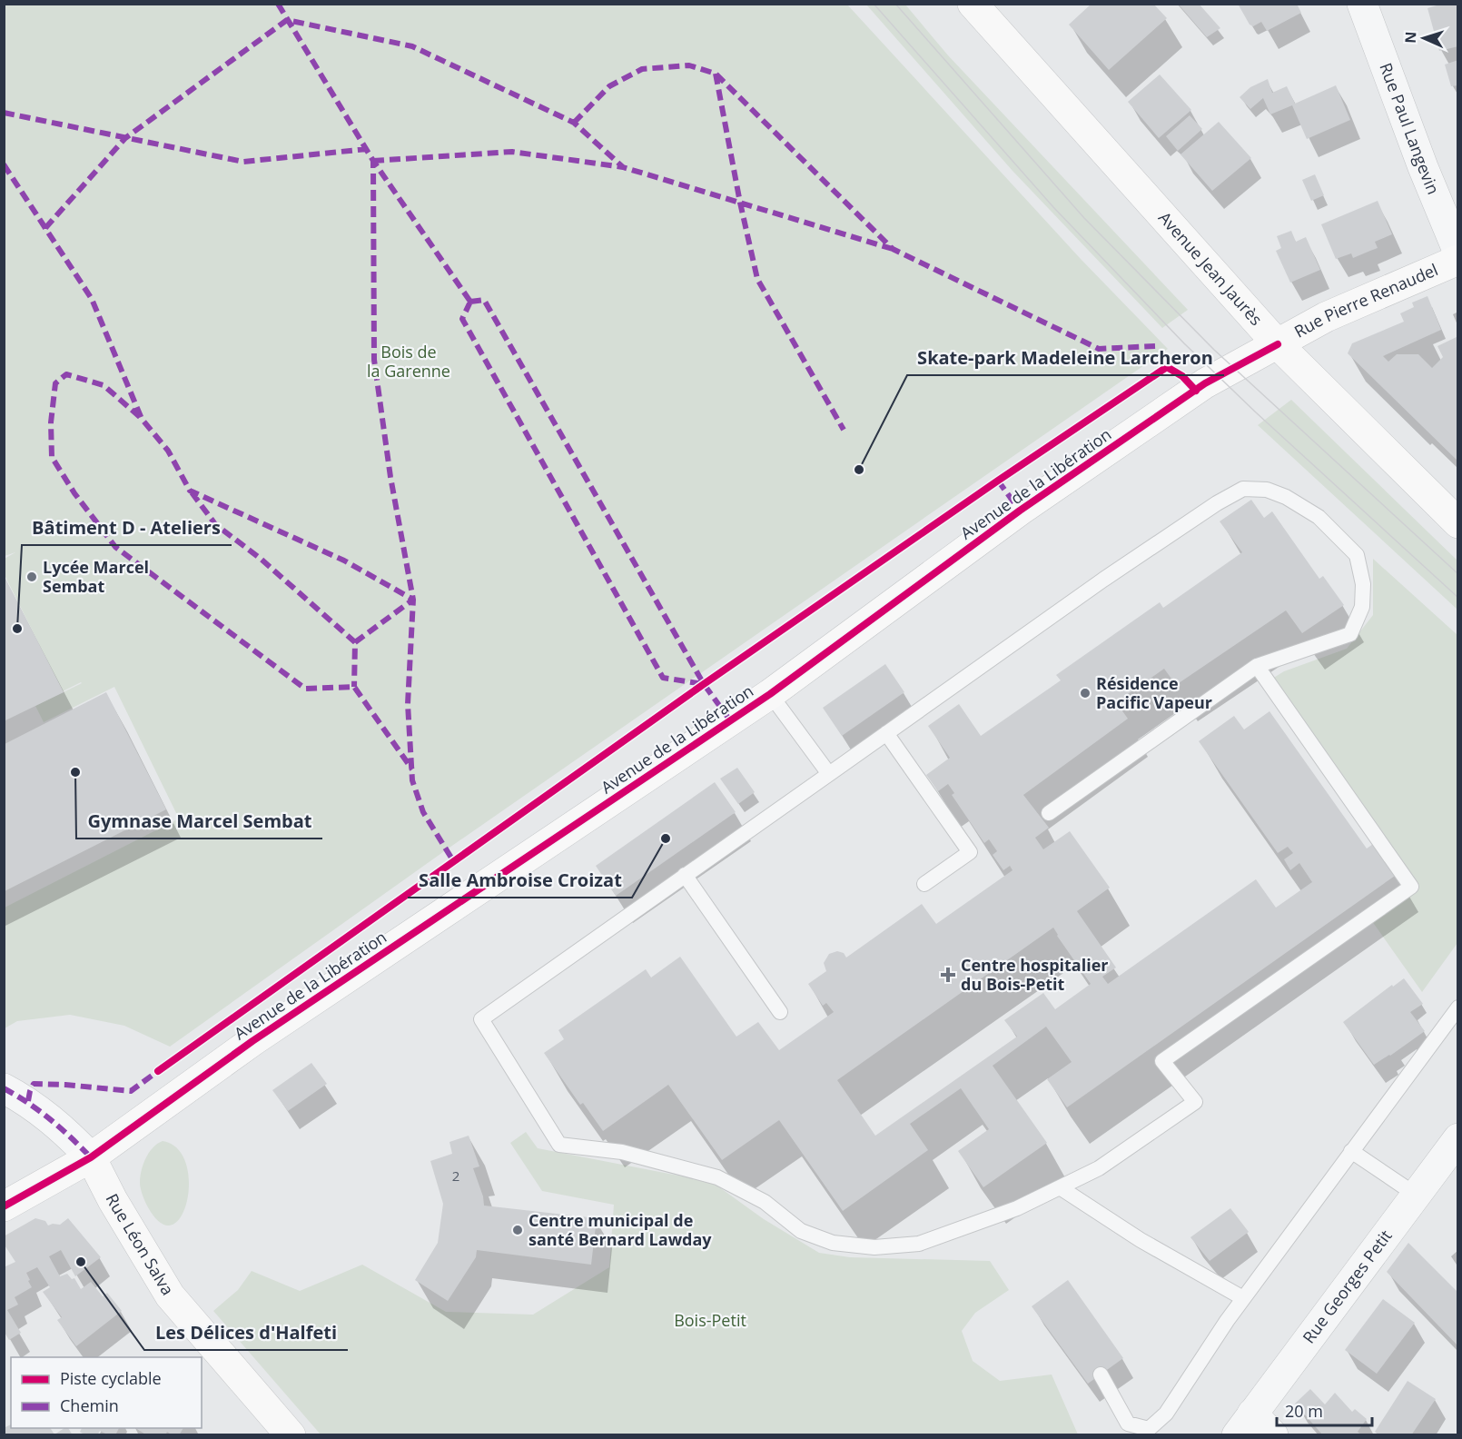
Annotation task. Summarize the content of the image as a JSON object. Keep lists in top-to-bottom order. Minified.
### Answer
{"streets":{"street":["Rue Paul Langevin","Avenue Jean Jaurès","Rue Pierre Renaudel","Avenue de la Libération","Rue Léon Salva","Rue Georges Petit"]},"crossings":[["Avenue Jean Jaurès","Rue Pierre Renaudel"],["Avenue Jean Jaurès","Avenue de la Libération"],["Rue Pierre Renaudel","Avenue de la Libération"],["Avenue de la Libération","Rue Léon Salva"]],"parks":["Bois de la Garenne","Bois-Petit"],"places":{"other":["Skate-park Madeleine Larcheron","Lycée Marcel Sembat","Bâtiment D - Ateliers","Résidence Pacific Vapeur","Gymnase Marcel Sembat","Salle Ambroise Croizat","Centre municipal de santé Bernard Lawday","Les Délices d'Halfeti"],"health":["Centre hospitalier du Bois-Petit"]},"house_numbers":["2"],"legend":["Piste cyclable","Chemin"],"scale_bar":"20 m","north":"left"}
